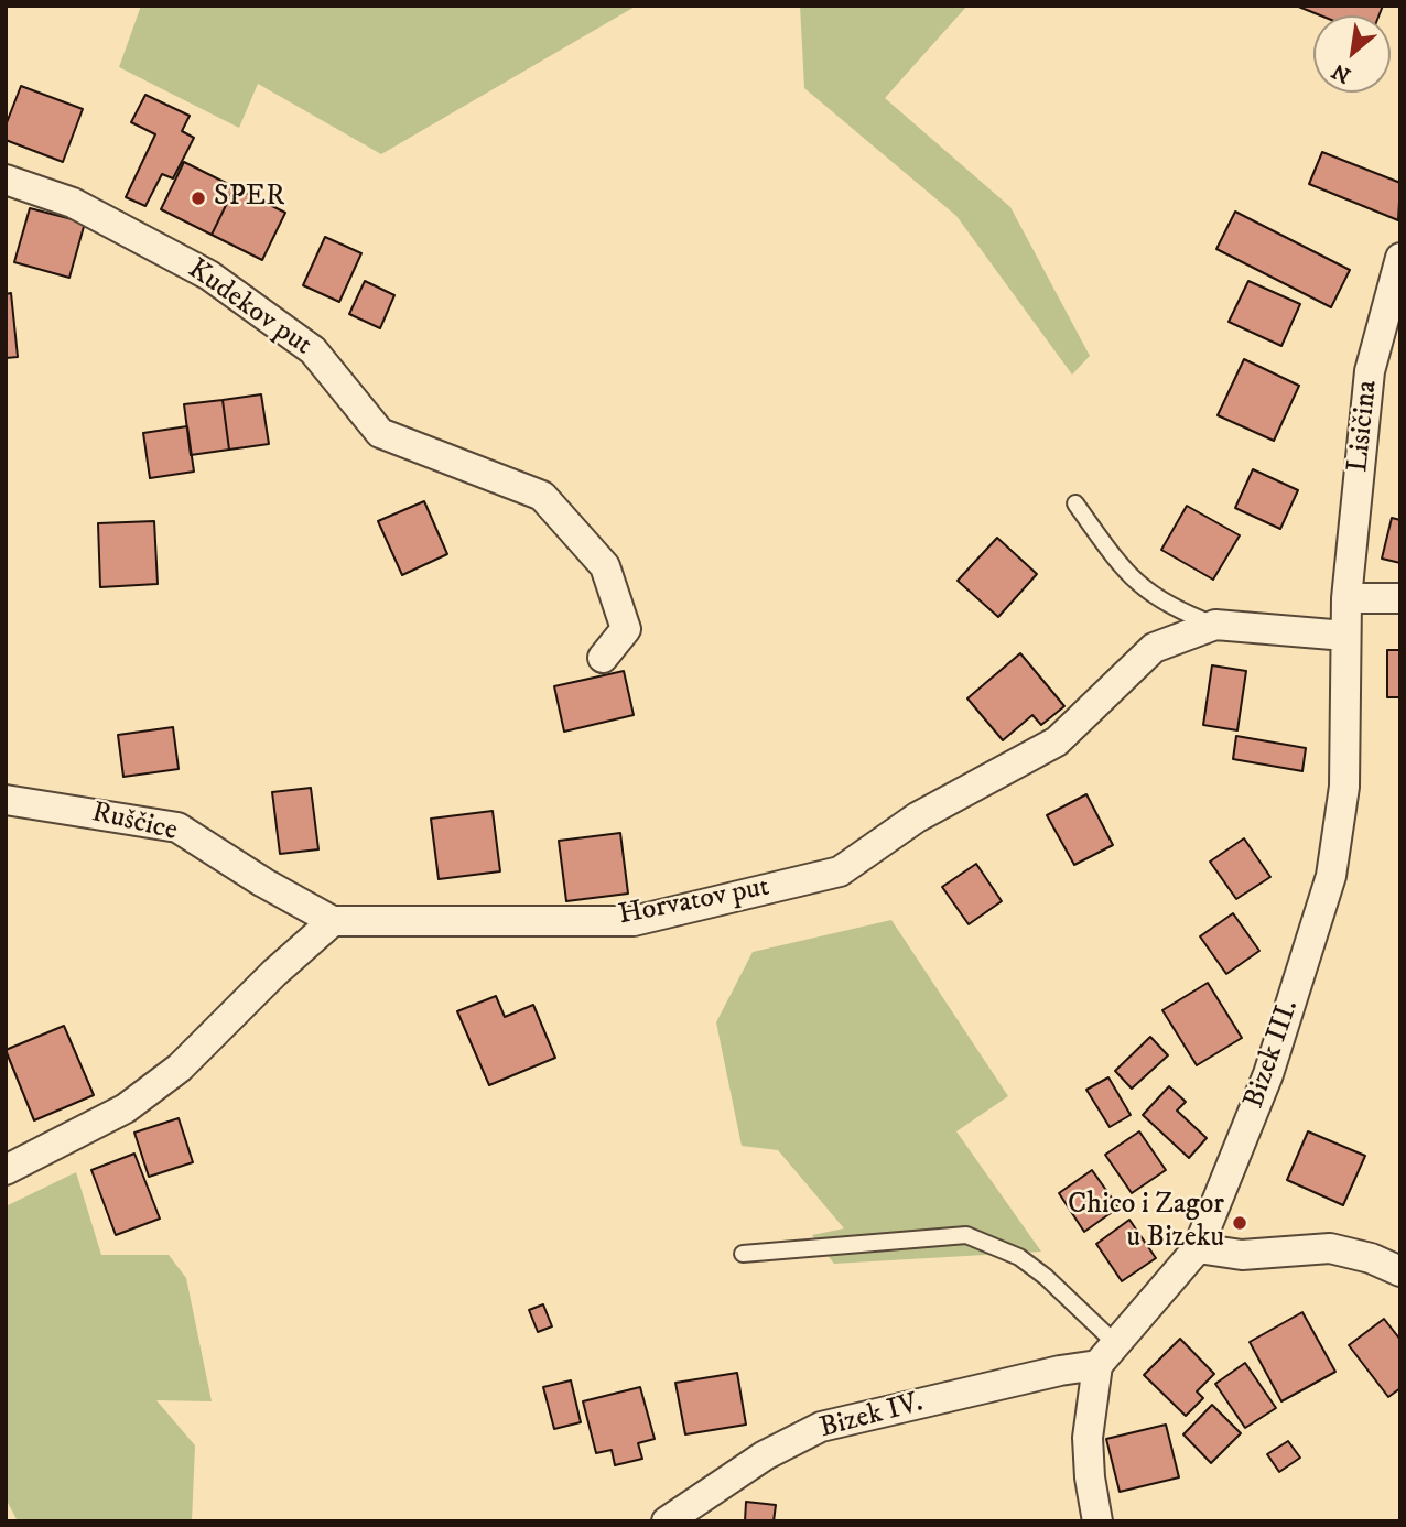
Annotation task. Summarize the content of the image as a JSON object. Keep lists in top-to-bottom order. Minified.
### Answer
{"streets":{"street":["Kudekov put","Lisičina","Ruščice","Horvatov put","Bizek III.","Bizek IV."]},"crossings":[["Lisičina","Bizek III."],["Ruščice","Horvatov put"],["Horvatov put","Bizek III."],["Bizek III.","Bizek IV."]],"places":["SPER","Chico i Zagor u Bizeku"],"north":"bottom left"}
